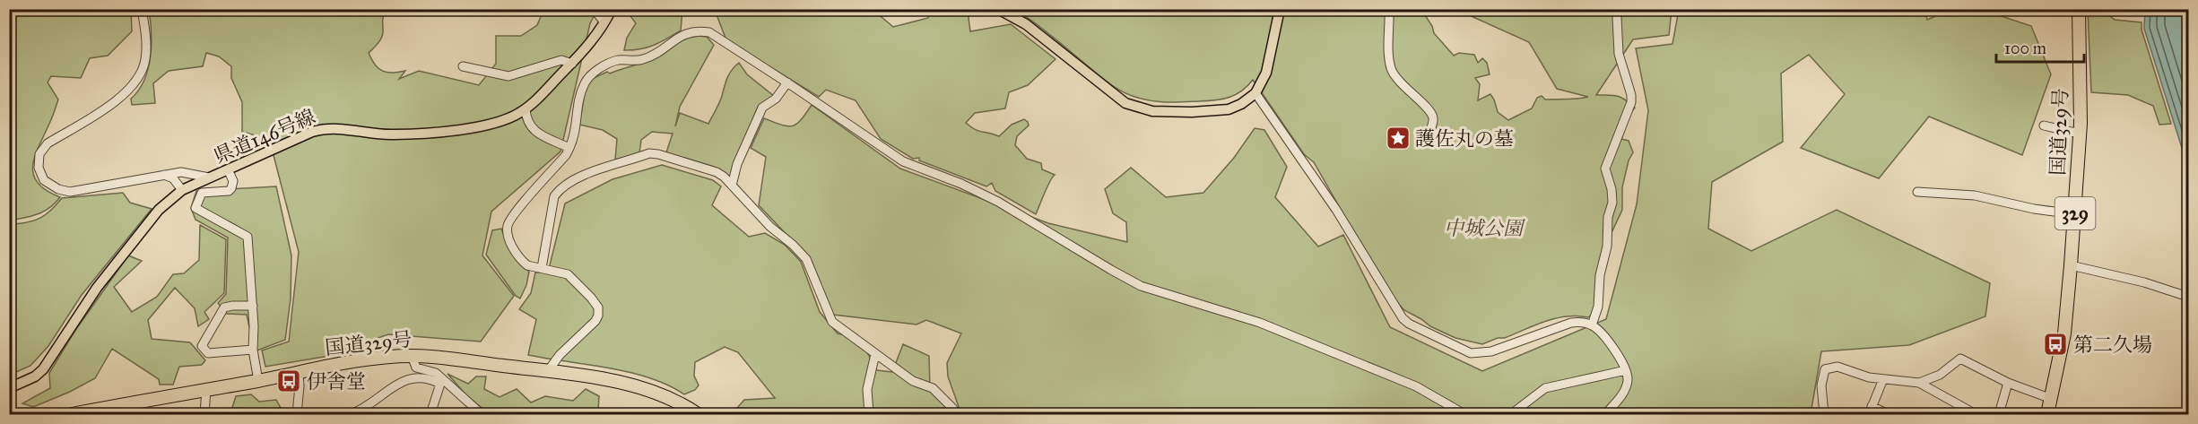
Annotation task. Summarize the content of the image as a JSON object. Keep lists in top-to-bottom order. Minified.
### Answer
{"streets":{"highway":["国道329号","329"],"main road":["県道146号線"]},"parks":["中城公園"],"places":{"place":["護佐丸の墓"],"bus stop":["第二久場","伊舎堂"]},"scale_bar":"100 m"}
